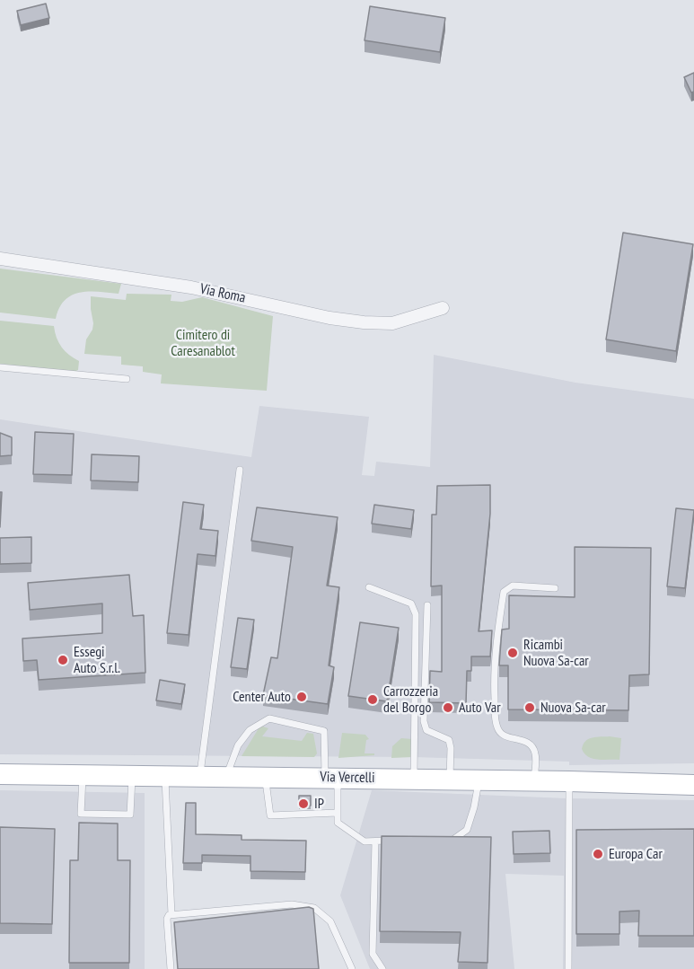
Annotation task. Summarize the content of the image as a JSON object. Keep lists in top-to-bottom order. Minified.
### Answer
{"streets":{"main road":["Via Vercelli"],"street":["Via Roma"]},"parks":["Cimitero di Caresanablot"],"places":["Ricambi Nuova Sa-car","Essegi Auto S.r.l.","Center Auto","Carrozzeria del Borgo","Auto Var","Nuova Sa-car","IP","Europa Car"]}
